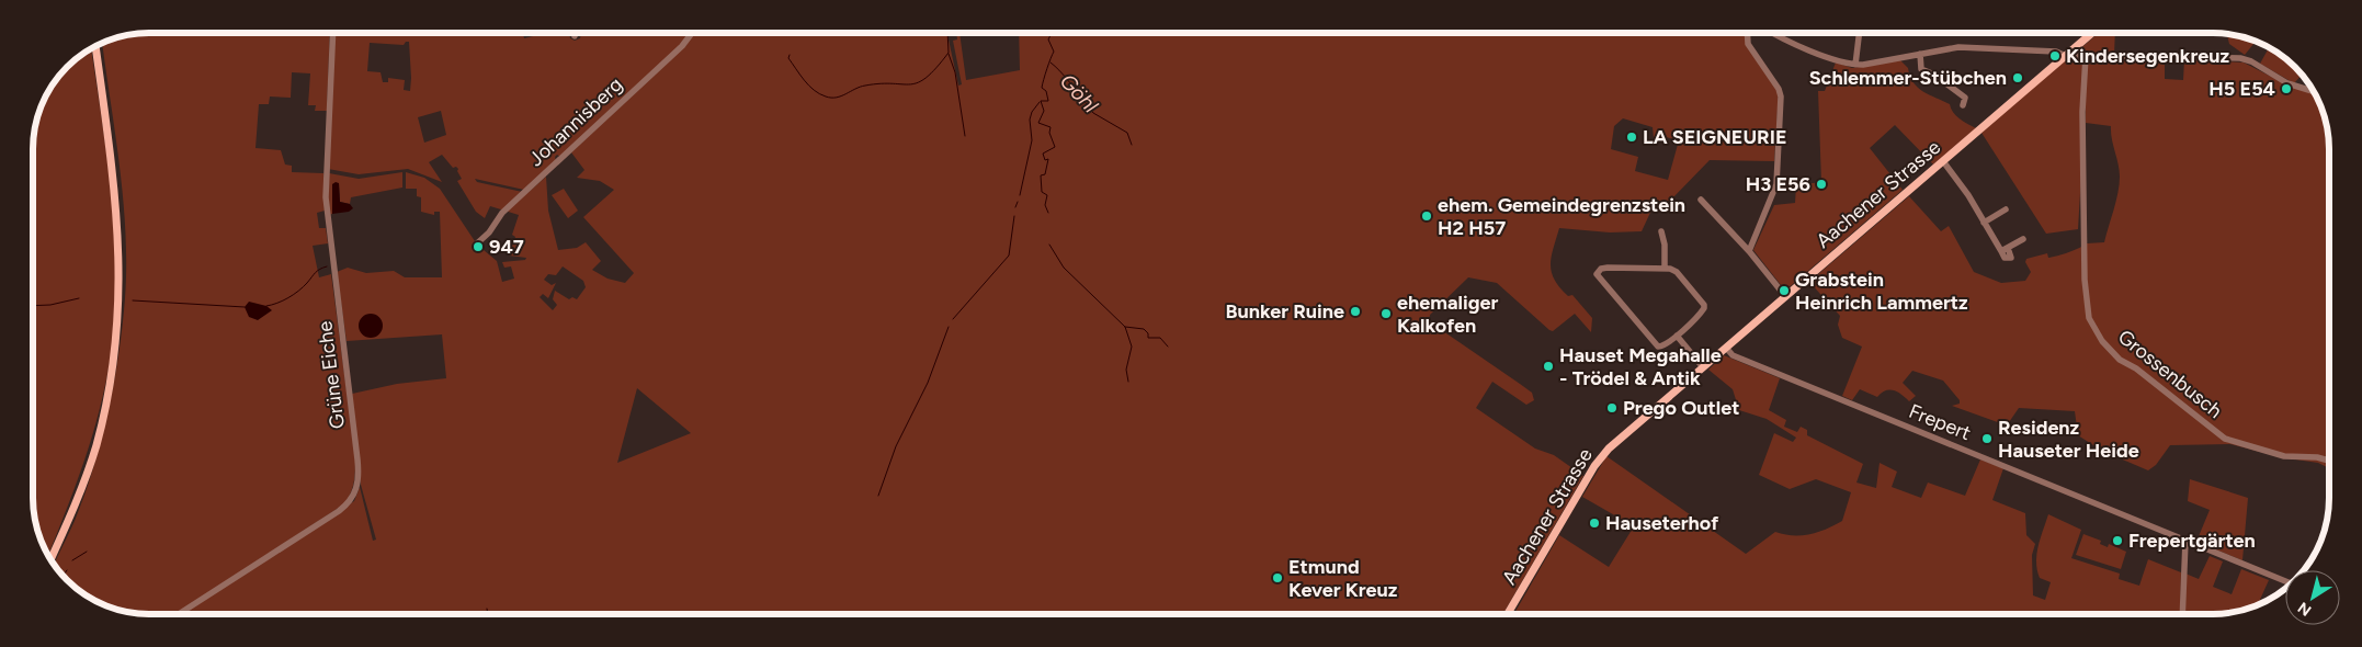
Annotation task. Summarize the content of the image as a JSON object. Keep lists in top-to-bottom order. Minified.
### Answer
{"streets":{"main road":["Aachener Strasse"],"street":["Johannisberg","Grossenbusch","Grüne Eiche","Frepert"]},"crossings":[["Aachener Strasse","Frepert"]],"water":["Göhl"],"places":["Kindersegenkreuz","Schlemmer-Stübchen","H5 E54","LA SEIGNEURIE","H3 E56","ehem. Gemeindegrenzstein H2 H57","947","Grabstein Heinrich Lammertz","Bunker Ruine","ehemaliger Kalkofen","Hauset Megahalle - Trödel & Antik","Prego Outlet","Residenz Hauseter Heide","Hauseterhof","Frepertgärten","Etmund Kever Kreuz"],"north":"bottom left"}
